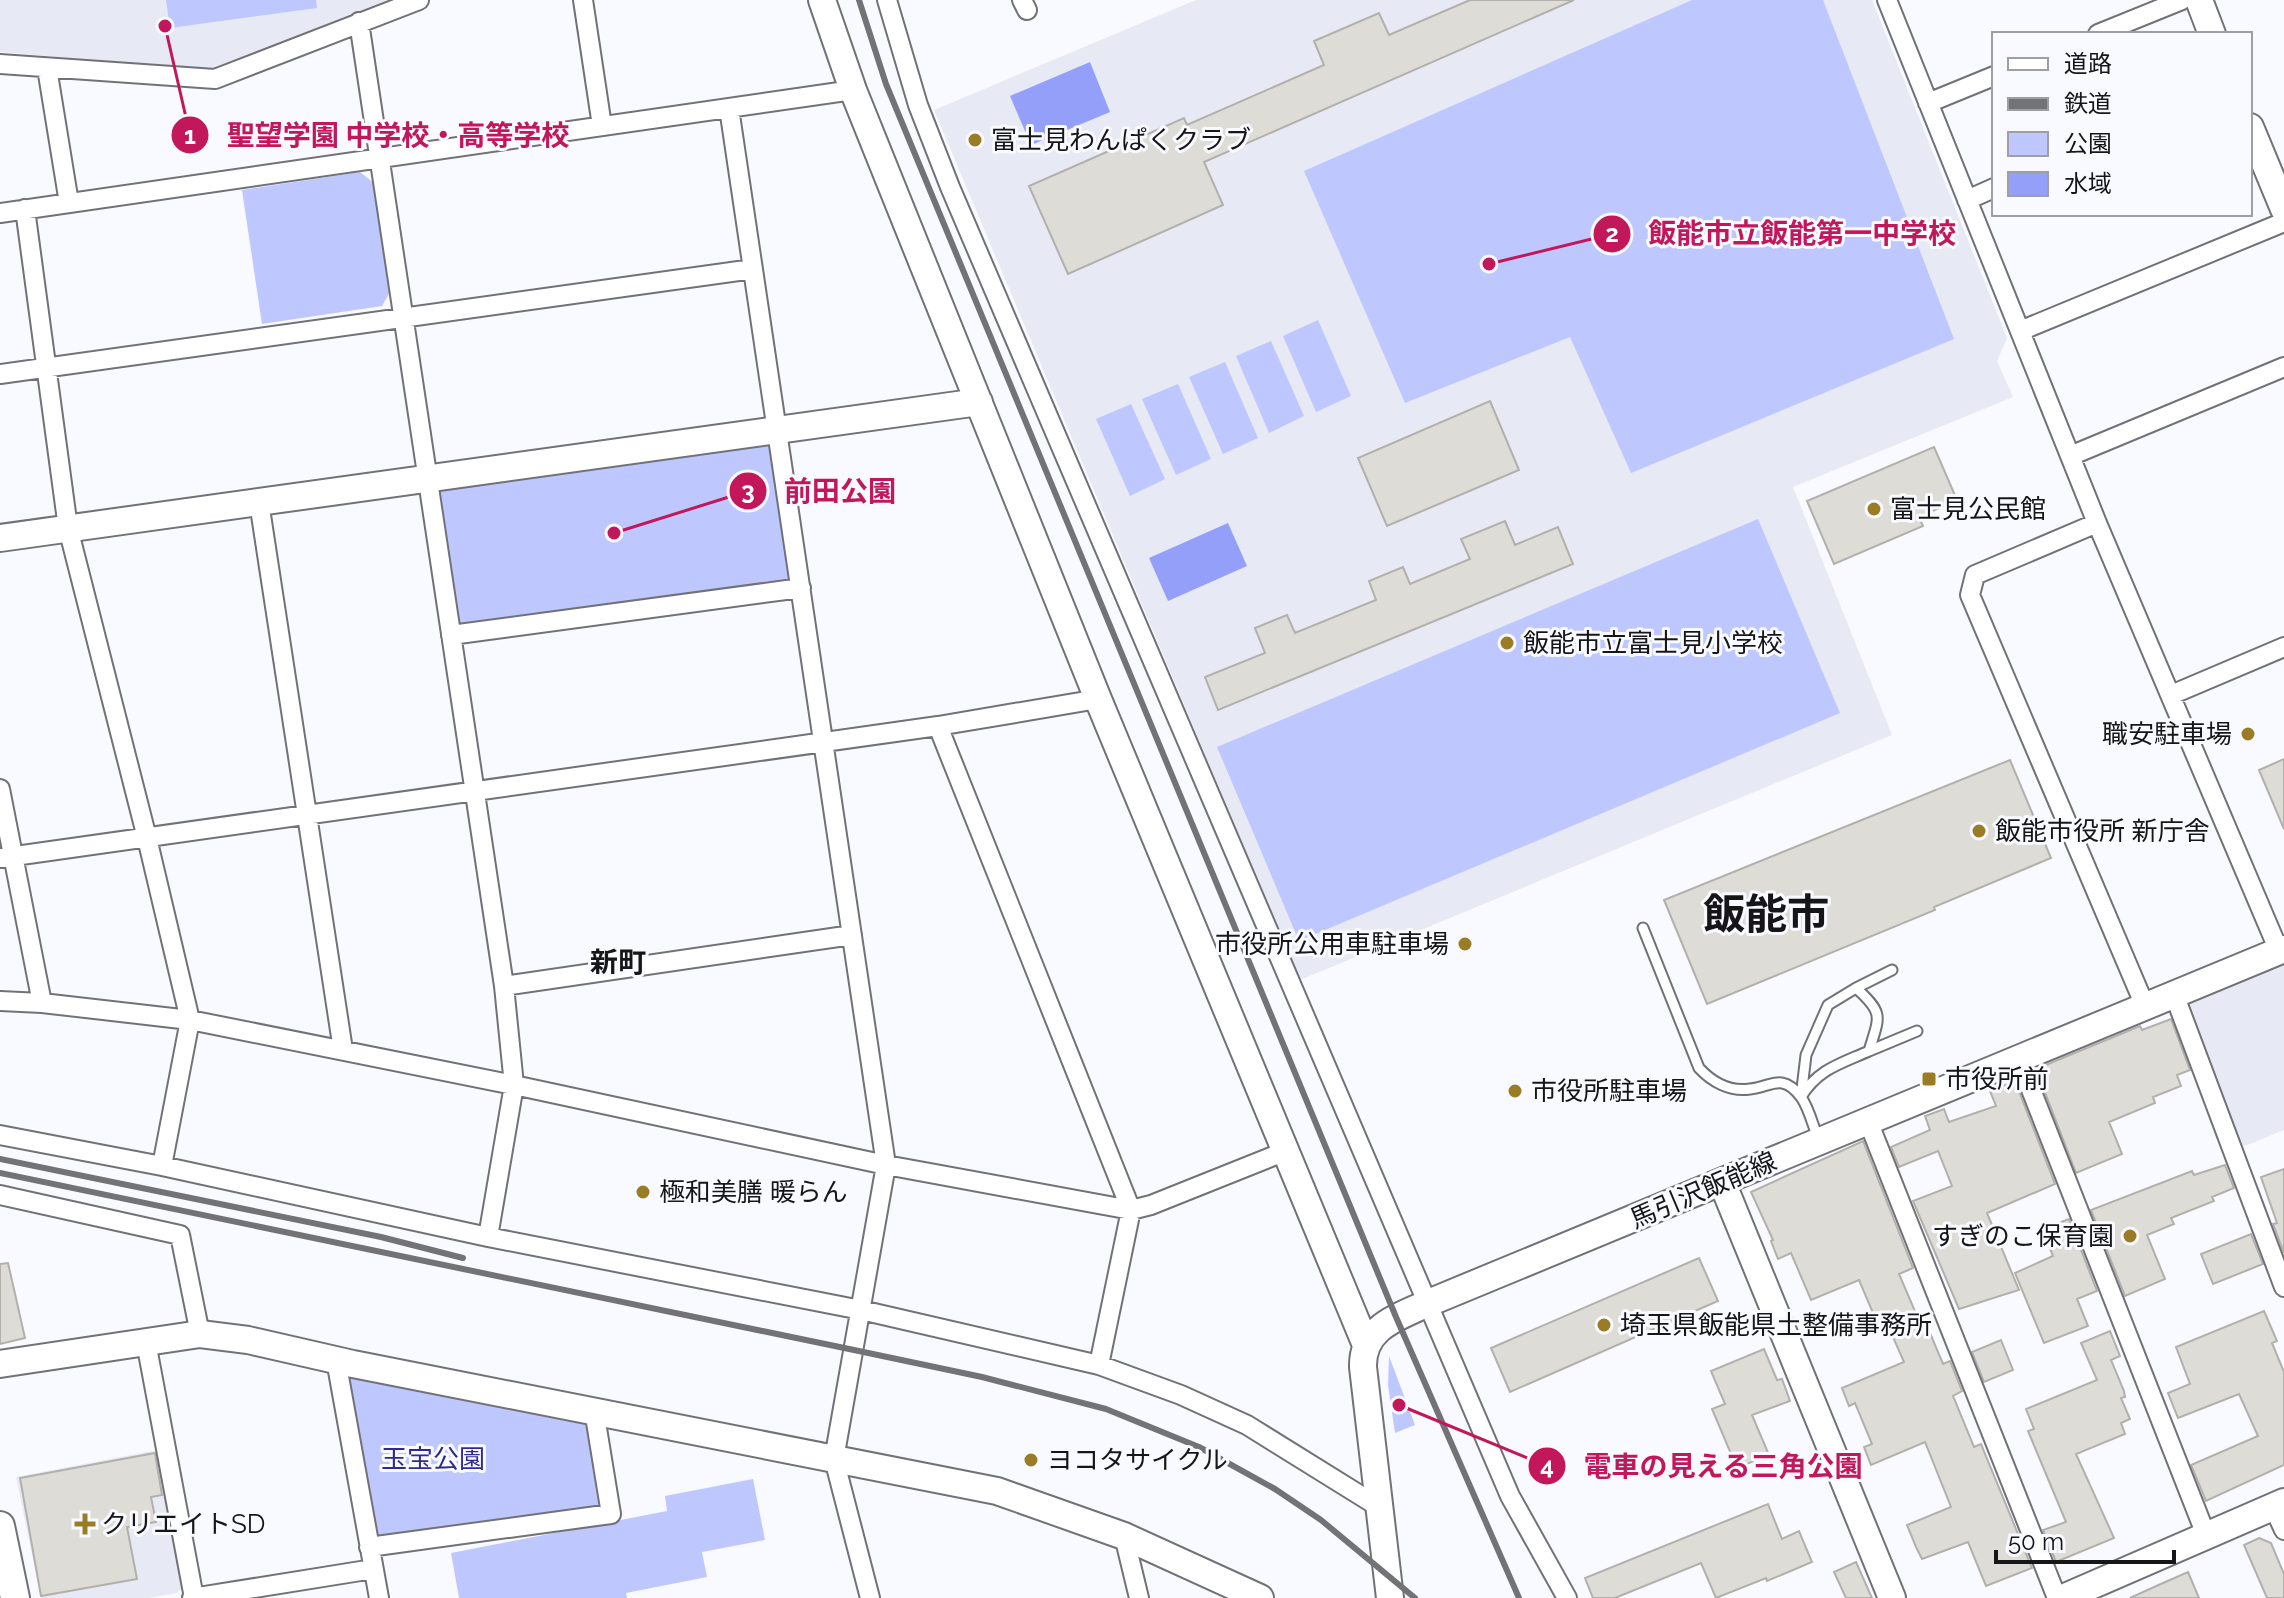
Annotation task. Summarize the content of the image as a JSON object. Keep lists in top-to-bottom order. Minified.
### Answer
{"streets":{"street":["馬引沢飯能線"]},"districts":["飯能市","新町"],"parks":["玉宝公園"],"places":{"other":["聖望学園 中学校・高等学校","富士見わんぱくクラブ","飯能市立飯能第一中学校","富士見公民館","前田公園","飯能市立富士見小学校","職安駐車場","飯能市役所 新庁舎","市役所公用車駐車場","市役所駐車場","極和美膳 暖らん","すぎのこ保育園","埼玉県飯能県土整備事務所","電車の見える三角公園","ヨコタサイクル"],"transit":["市役所前"],"health":["クリエイトSD"]},"legend":["道路","鉄道","公園","水域"],"scale_bar":"50 m"}
